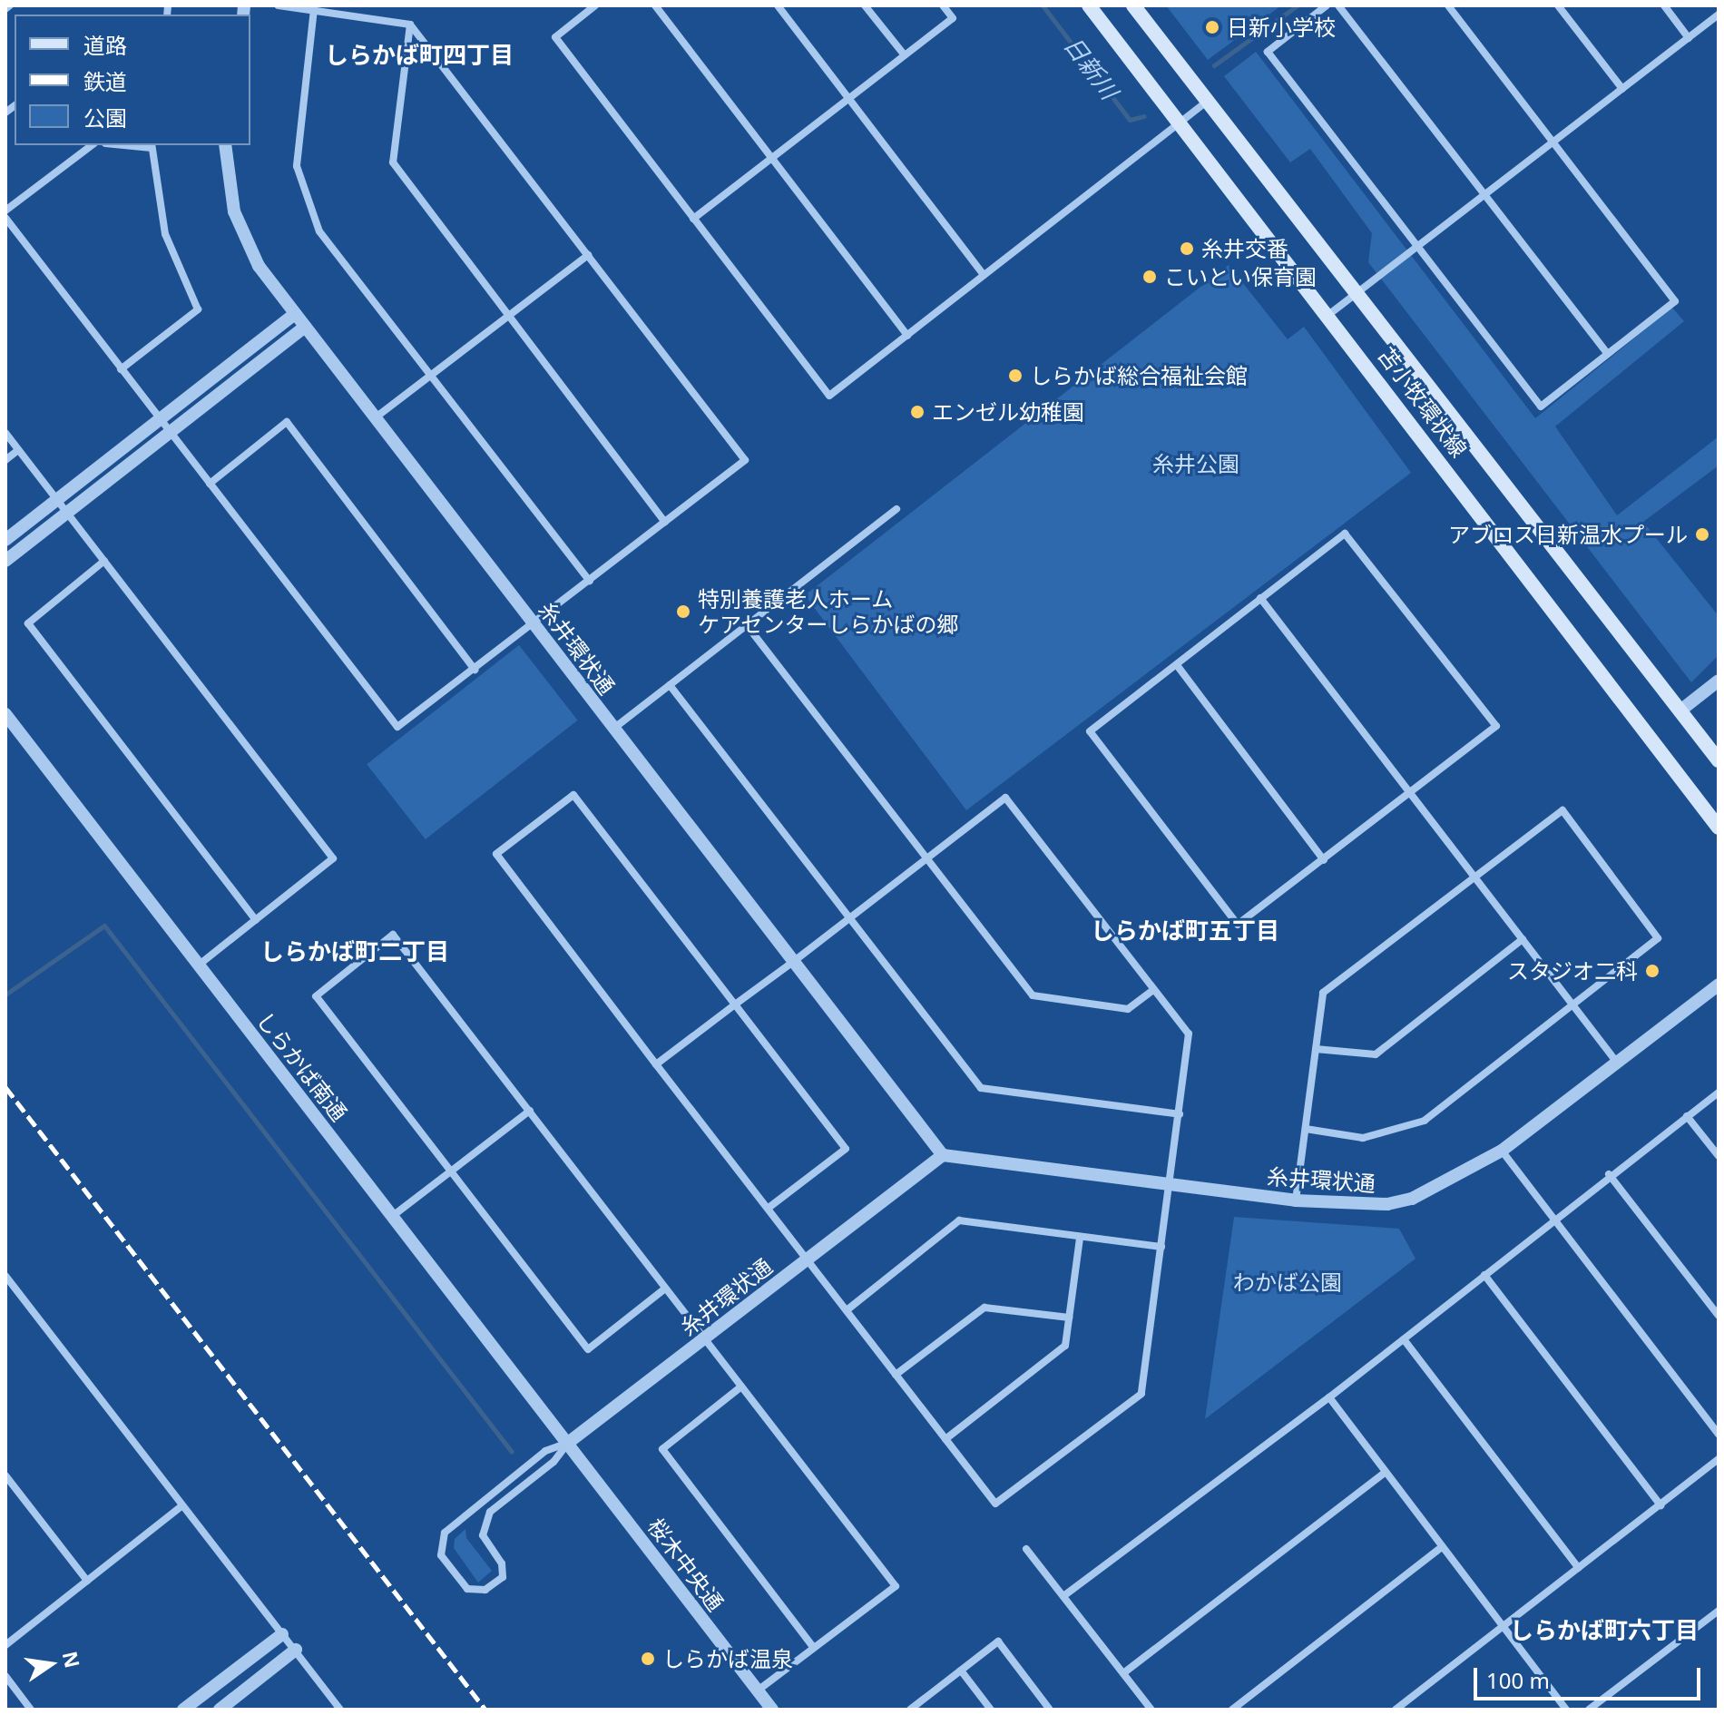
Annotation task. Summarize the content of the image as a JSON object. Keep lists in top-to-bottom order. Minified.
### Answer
{"streets":{"main road":["苫小牧環状線"],"street":["糸井環状通","しらかば南通","桜木中央通"]},"crossings":[["糸井環状通","しらかば南通"],["糸井環状通","桜木中央通"],["しらかば南通","桜木中央通"]],"districts":["しらかば町四丁目","しらかば町五丁目","しらかば町二丁目","しらかば町六丁目"],"water":["日新川"],"parks":["糸井公園","わかば公園"],"places":["日新小学校","糸井交番","こいとい保育園","しらかば総合福祉会館","エンゼル幼稚園","アブロス日新温水プール","特別養護老人ホーム ケアセンターしらかばの郷","スタジオ二科","しらかば温泉"],"legend":["道路","鉄道","公園"],"scale_bar":"100 m","north":"right"}
